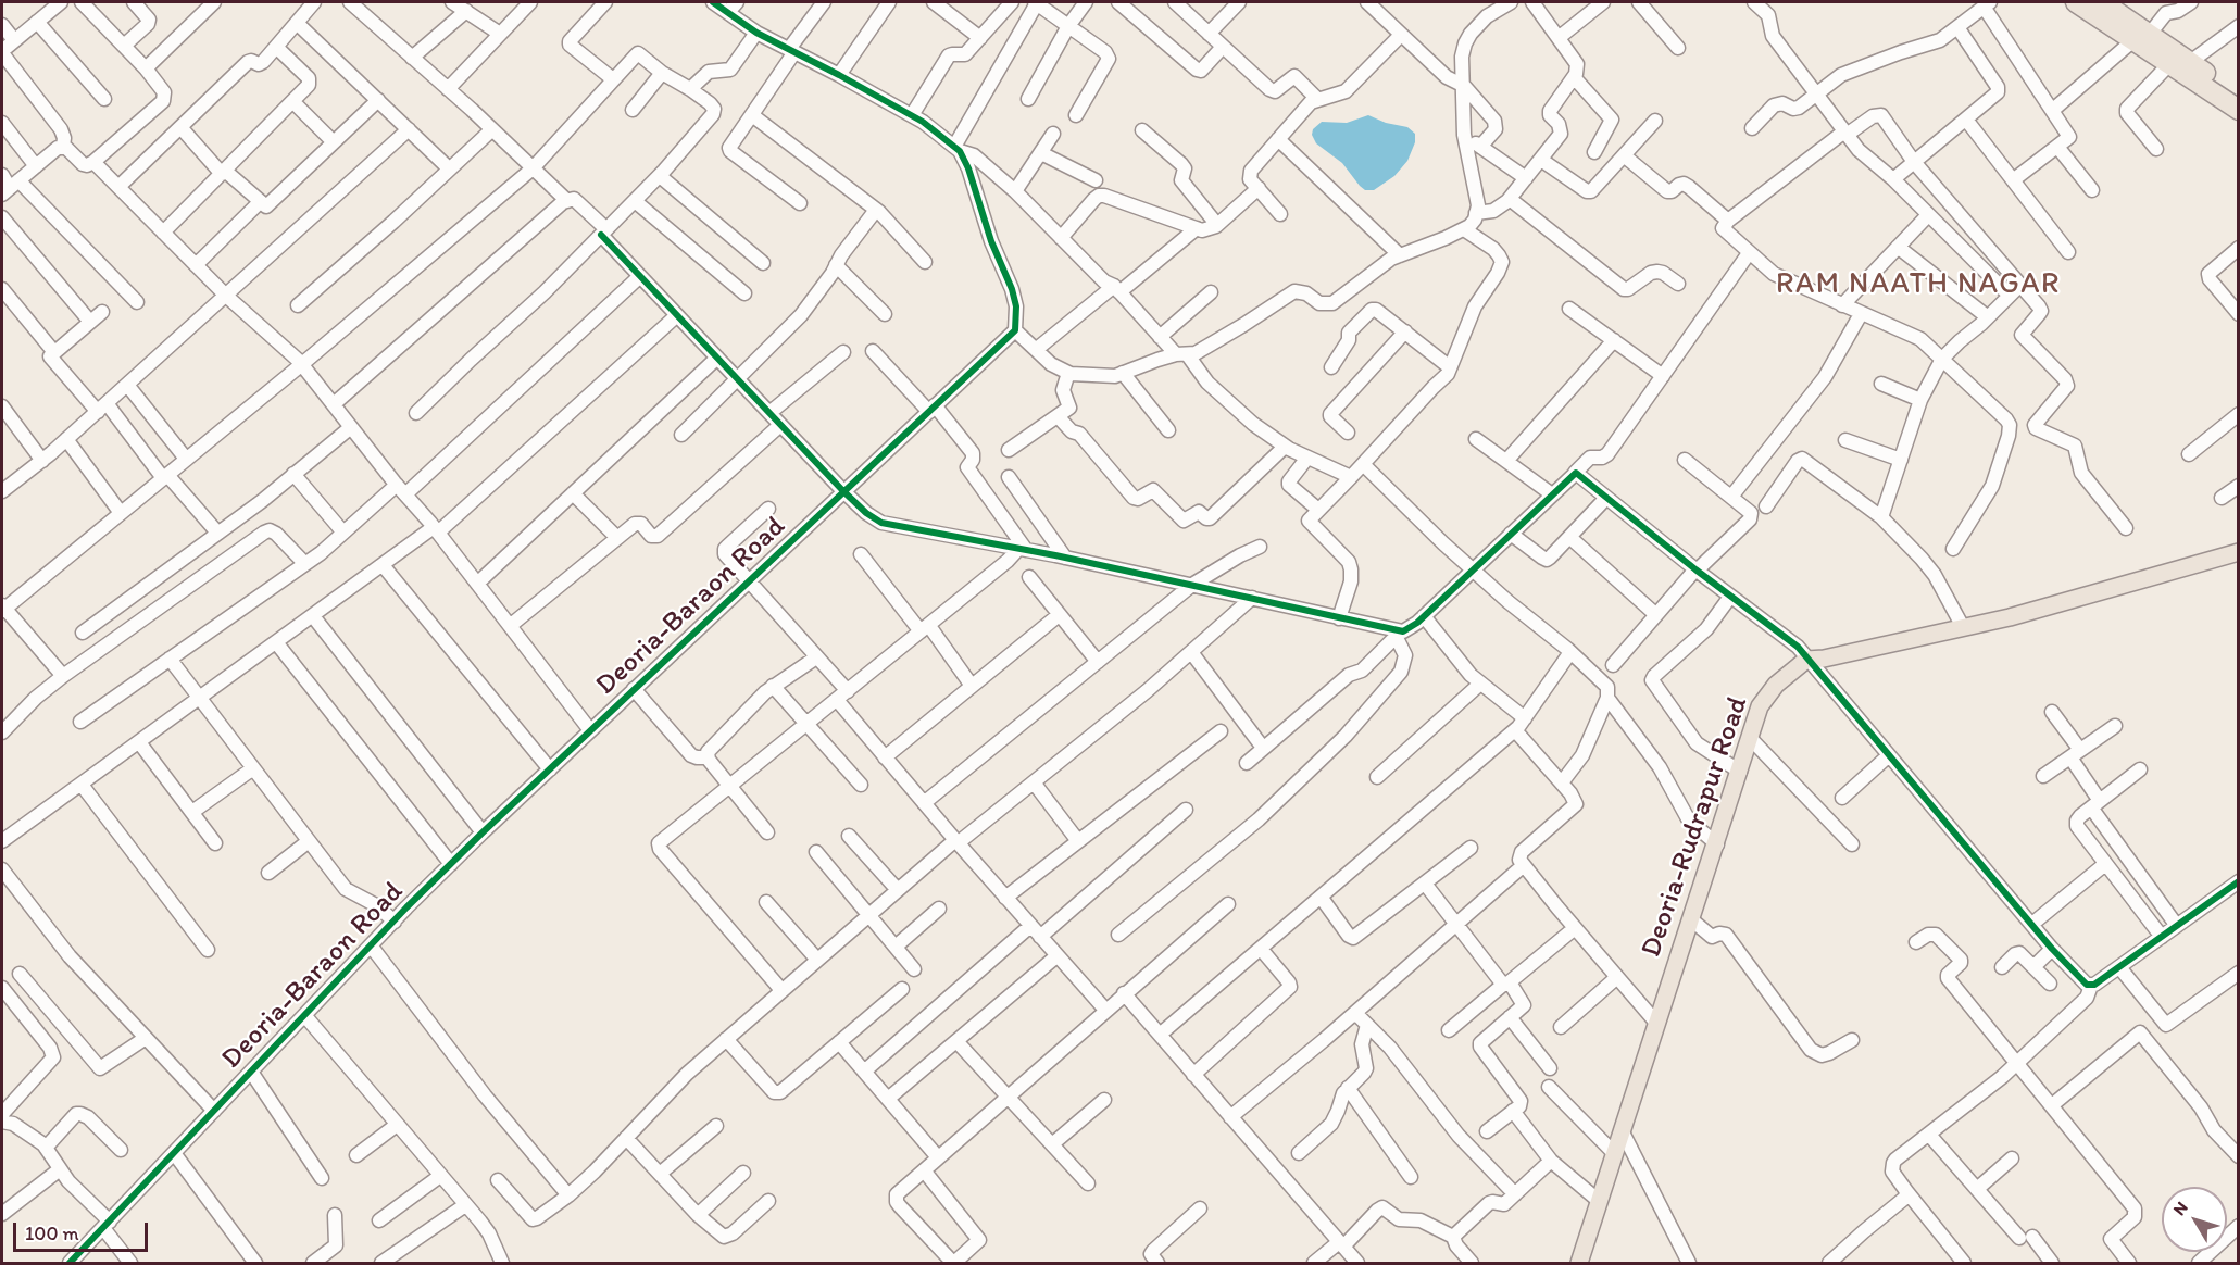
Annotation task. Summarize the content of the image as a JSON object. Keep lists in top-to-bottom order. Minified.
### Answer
{"streets":{"main road":["Deoria-Rudrapur Road"],"street":["Deoria-Baraon Road"]},"districts":["RAM NAATH NAGAR"],"scale_bar":"100 m","north":"top left"}
